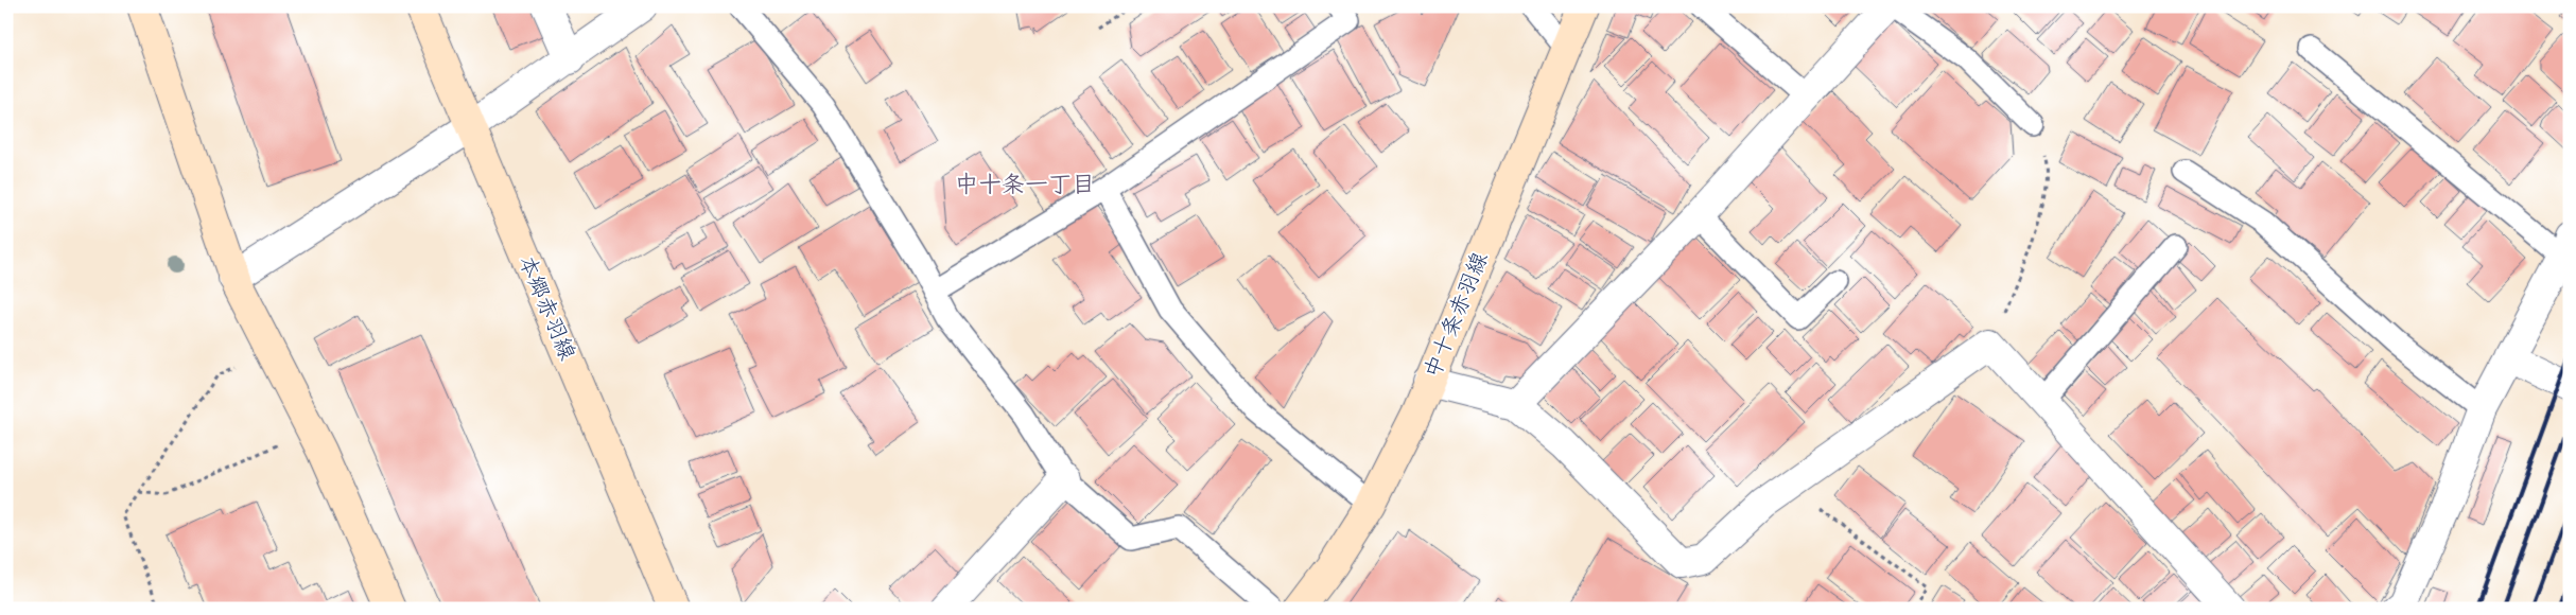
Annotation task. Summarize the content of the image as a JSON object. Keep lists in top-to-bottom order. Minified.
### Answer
{"streets":{"main road":["本郷赤羽線","中十条赤羽線"]},"districts":["中十条一丁目"]}
